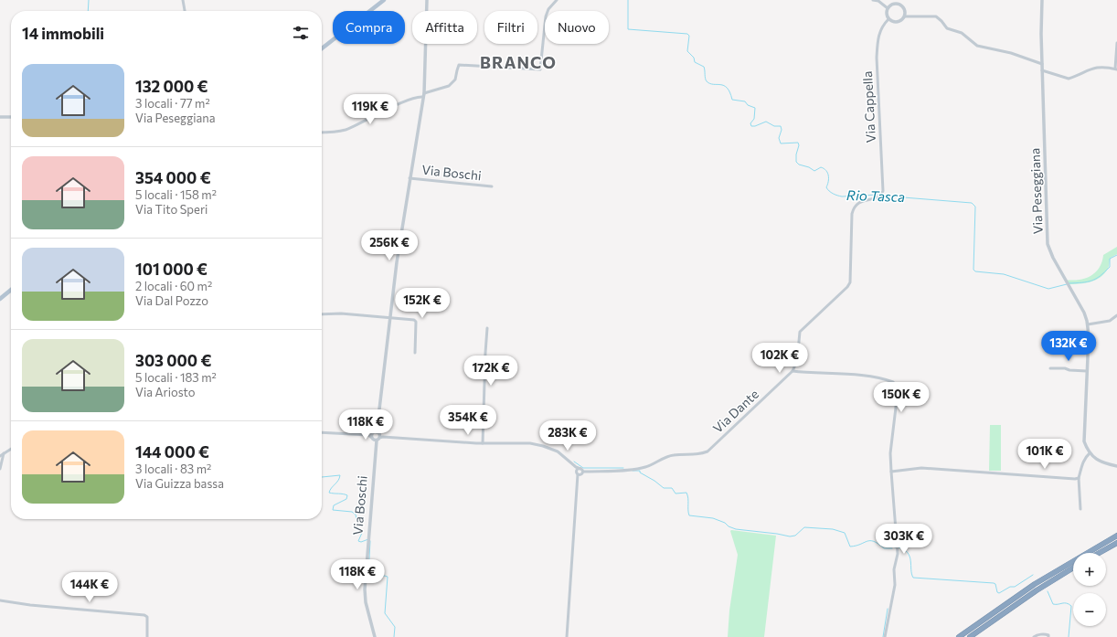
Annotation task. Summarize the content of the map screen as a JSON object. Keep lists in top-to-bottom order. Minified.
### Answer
{"streets":{"street":["Via Cappella","Via Boschi","Via Peseggiana","Via Dante"]},"crossings":[["Via Cappella","Via Dante"]],"districts":["BRANCO"],"water":["Rio Tasca"],"page":{"chip":["Compra","Affitta","Filtri","Nuovo"],"heading":"14 immobili","list":[{"name":"132 000 €","note":"3 locali · 77 m² · Via Peseggiana"},{"name":"354 000 €","note":"5 locali · 158 m² · Via Tito Speri"},{"name":"101 000 €","note":"2 locali · 60 m² · Via Dal Pozzo"},{"name":"303 000 €","note":"5 locali · 183 m² · Via Ariosto"},{"name":"144 000 €","note":"3 locali · 83 m² · Via Guizza bassa"}],"price":["119K €","256K €","152K €","132K €","102K €","172K €","150K €","354K €","118K €","283K €","101K €","303K €","118K €","144K €"],"map_buttons":["+","−"]}}
